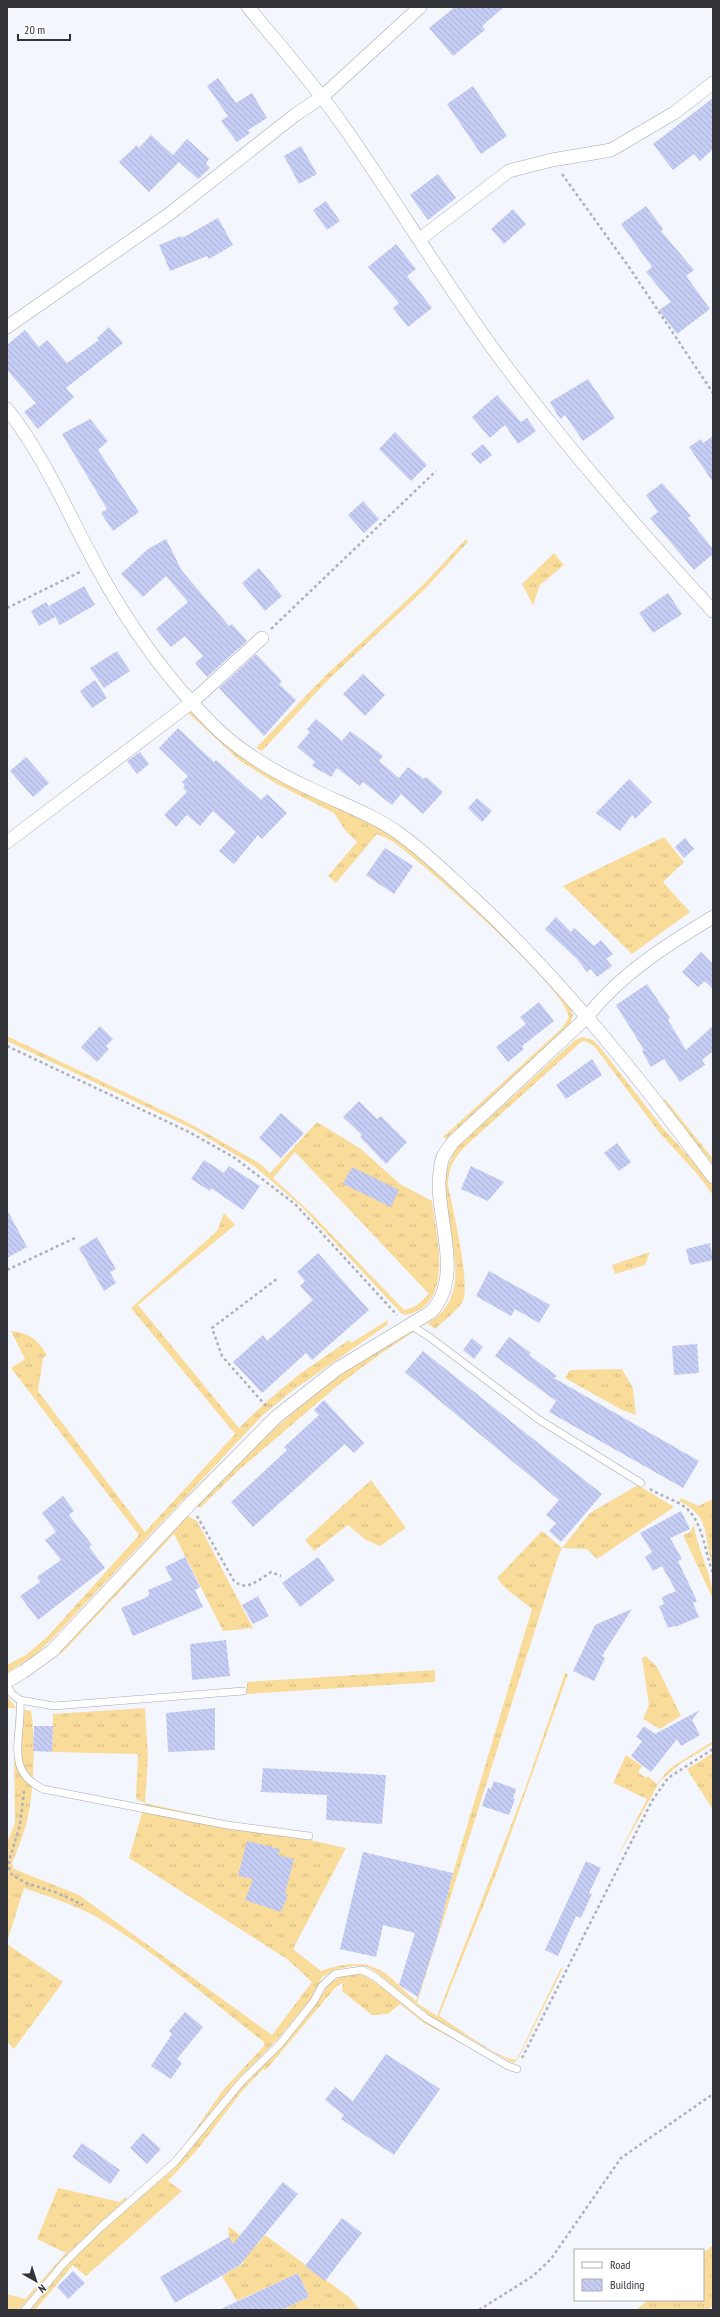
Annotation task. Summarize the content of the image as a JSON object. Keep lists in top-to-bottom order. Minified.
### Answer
{"legend":["Road","Building"],"scale_bar":"20 m","north":"bottom right"}
